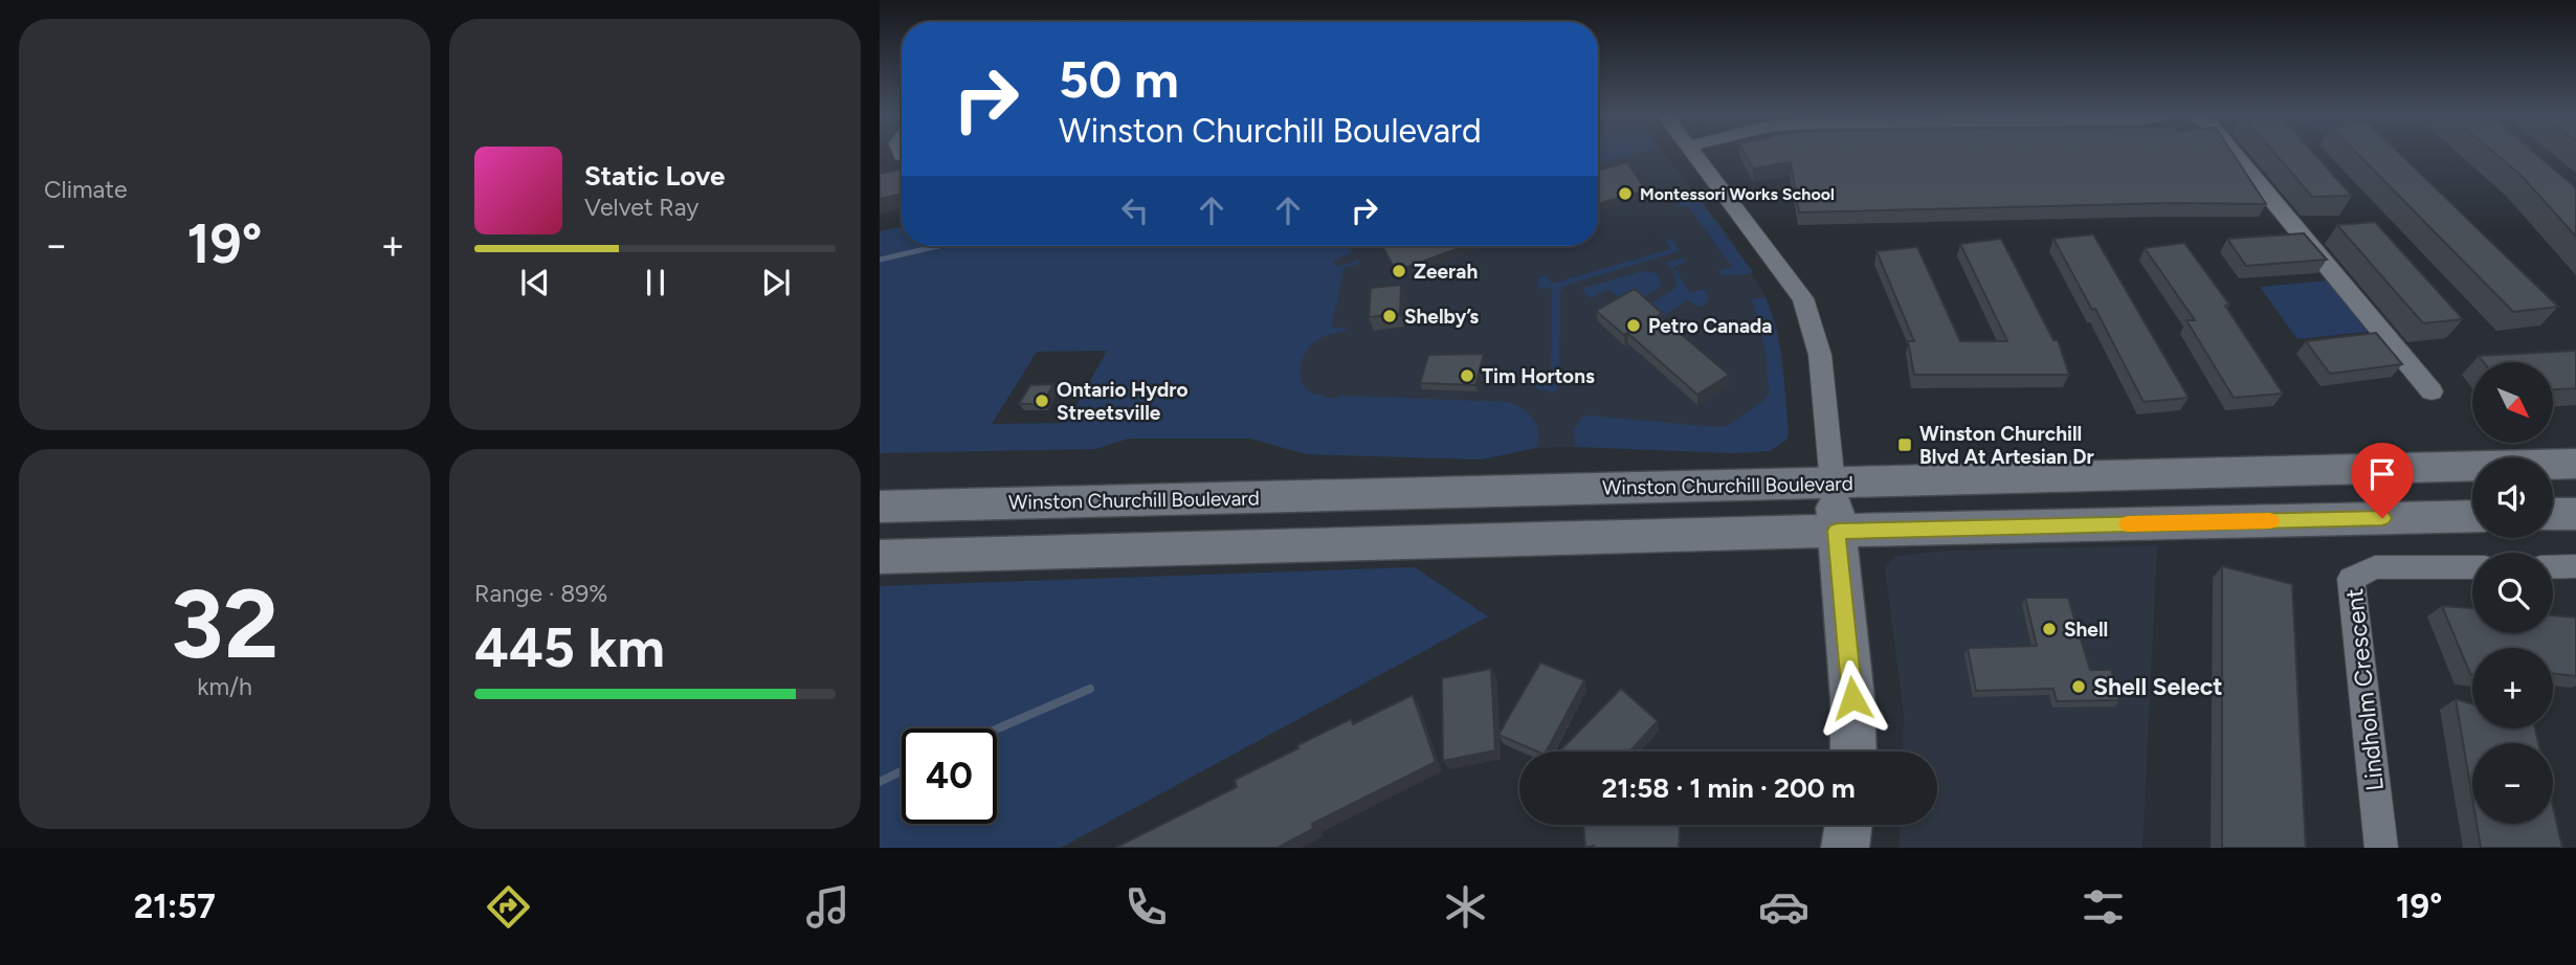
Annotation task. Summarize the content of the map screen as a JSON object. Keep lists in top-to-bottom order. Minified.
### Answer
{"streets":{"main road":["Winston Churchill Boulevard"],"street":["Lindholm Crescent"]},"places":{"other":["Montessori Works School","Zeerah","Shelby’s","Petro Canada","Tim Hortons","Ontario Hydro Streetsville","Shell","Shell Select"],"transit":["Winston Churchill Blvd At Artesian Dr"]},"north":"bottom right","page":{"tile":["Climate",["32","km/h"],["Range · 89%","445 km"]],"turn":["50 m","Winston Churchill Boulevard"],"song":["Static Love","Velvet Ray"],"heat":["−","19°","+"],"map_buttons":["+","−"],"limit":"40","trip":"21:58 · 1 min · 200 m","tabs":["21:57","19°"]}}
